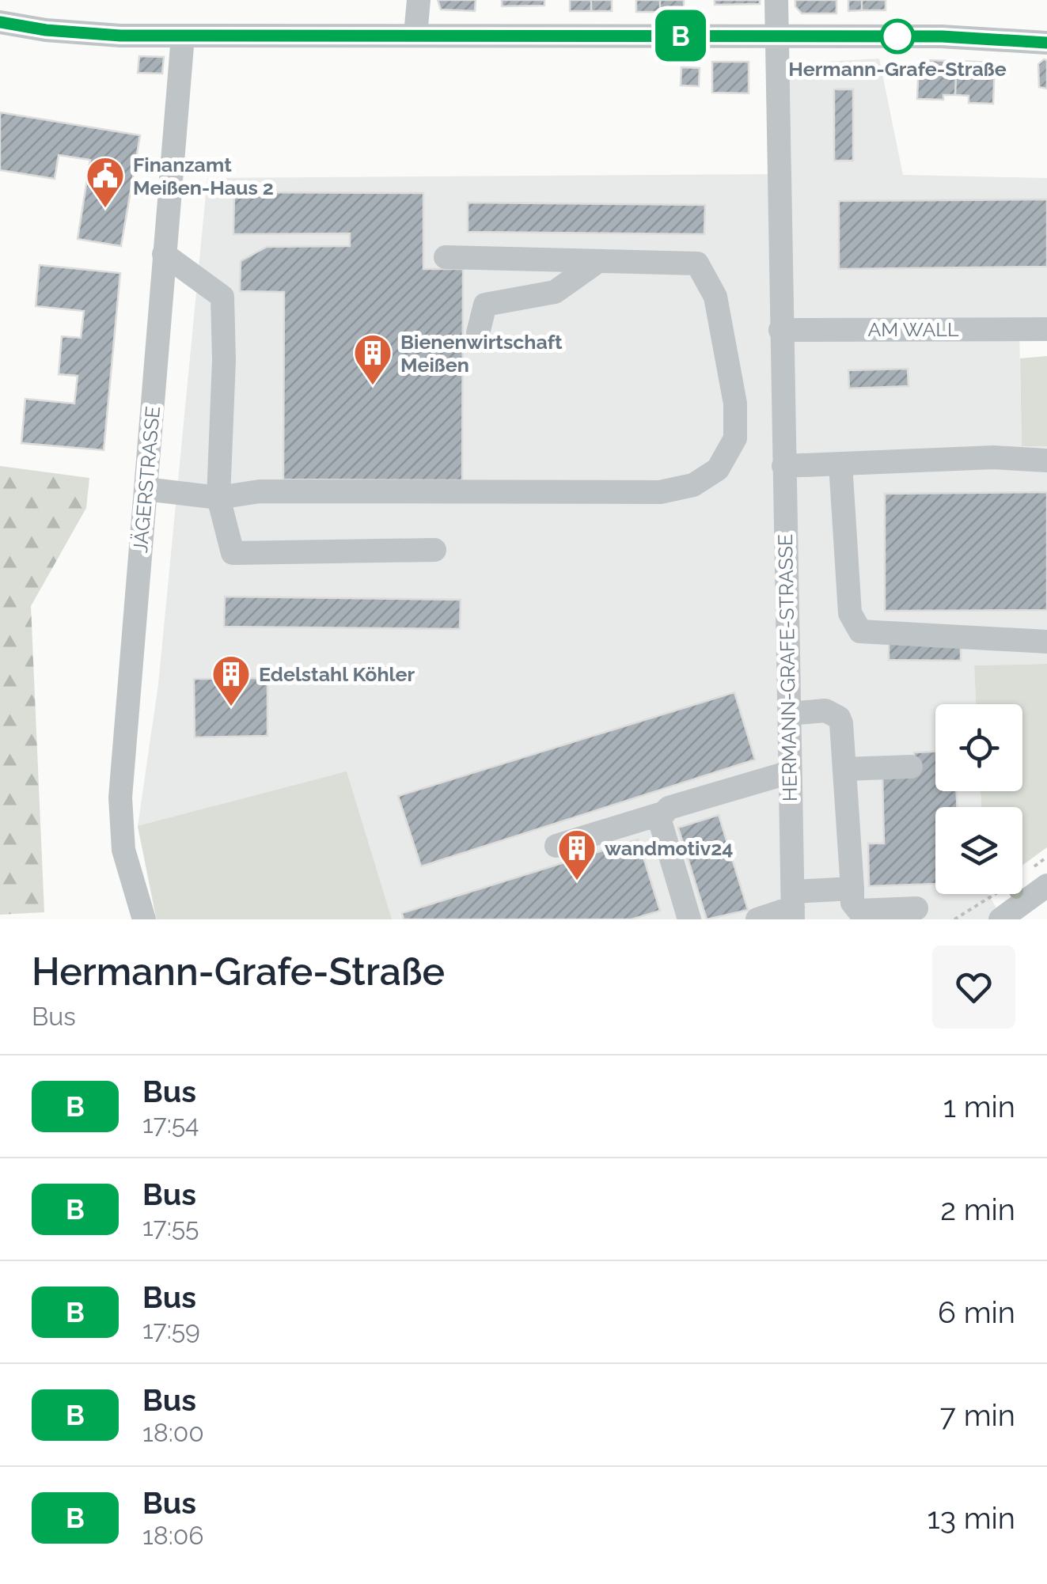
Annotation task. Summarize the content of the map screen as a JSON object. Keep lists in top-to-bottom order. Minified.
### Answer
{"streets":{"street":["AM WALL","JÄGERSTRASSE","HERMANN-GRAFE-STRASSE"]},"crossings":[["AM WALL","HERMANN-GRAFE-STRASSE"]],"places":{"other":["Hermann-Grafe-Straße"],"public building":["Finanzamt Meißen-Haus 2"],"building":["Bienenwirtschaft Meißen","Edelstahl Köhler","wandmotiv24"]},"lines":["bus line B"],"page":{"on_map":"B","heading":["Hermann-Grafe-Straße","Bus"],"list":[{"mark":"B","name":"Bus","note":"17:54","value":"1 min"},{"mark":"B","name":"Bus","note":"17:55","value":"2 min"},{"mark":"B","name":"Bus","note":"17:59","value":"6 min"},{"mark":"B","name":"Bus","note":"18:00","value":"7 min"},{"mark":"B","name":"Bus","note":"18:06","value":"13 min"}]}}
